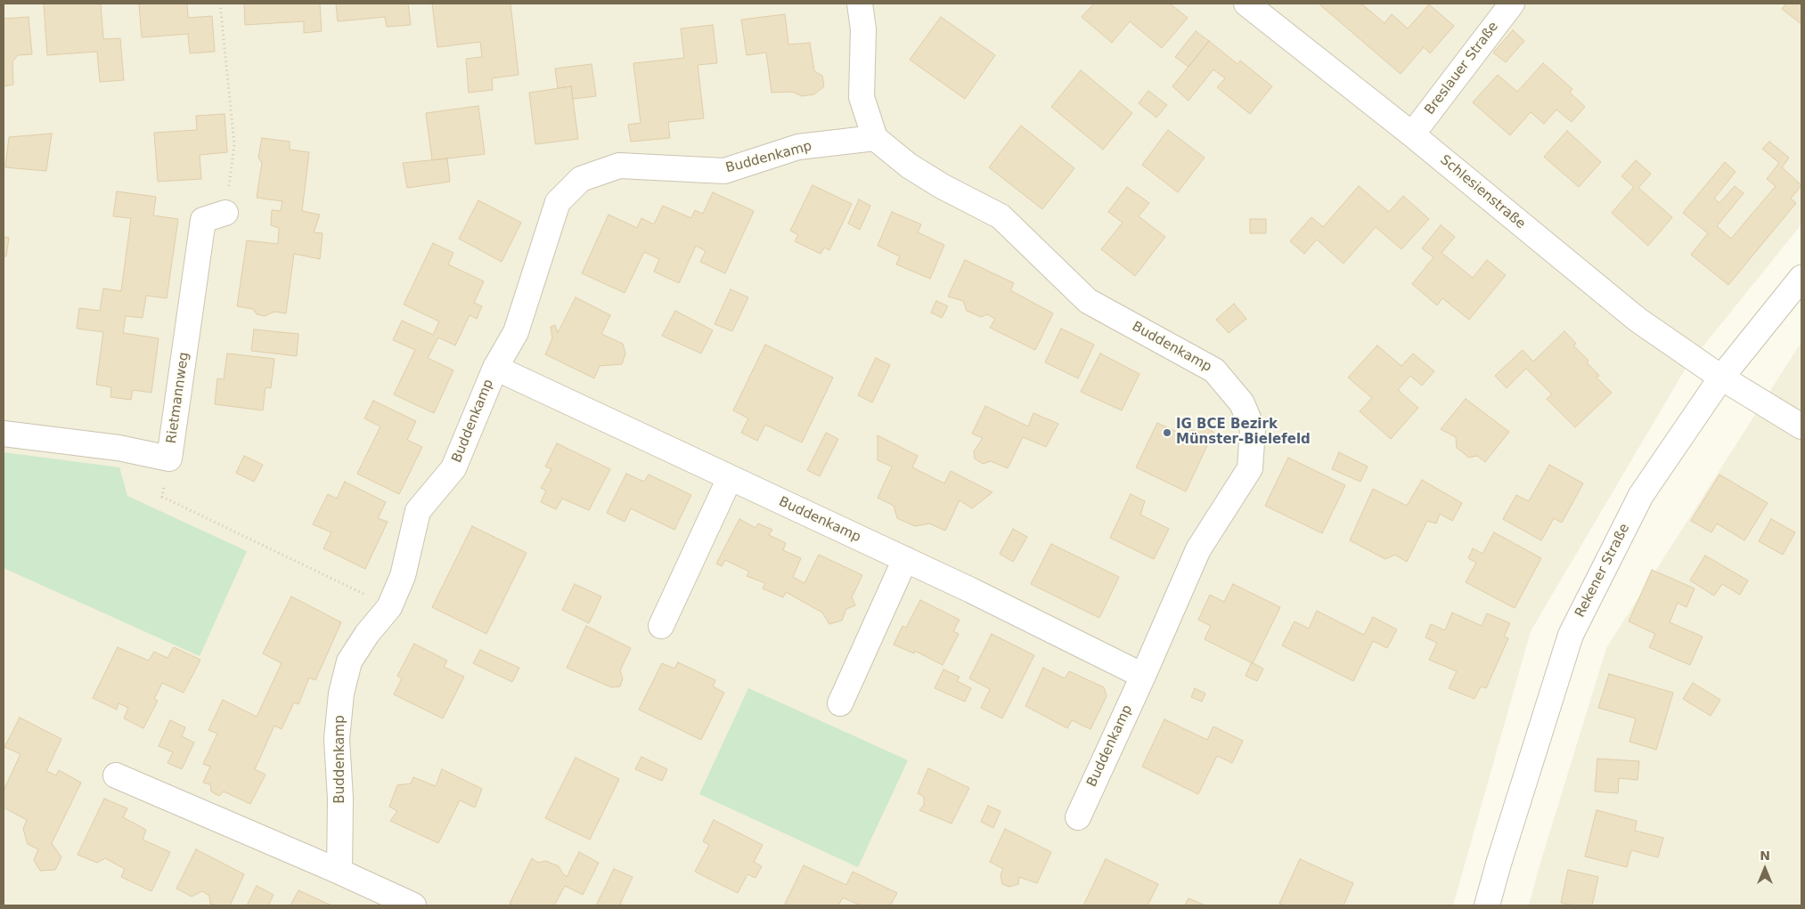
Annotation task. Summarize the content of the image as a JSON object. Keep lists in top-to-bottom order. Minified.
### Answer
{"streets":{"street":["Breslauer Straße","Buddenkamp","Schlesienstraße","Rietmannweg","Rekener Straße"]},"crossings":[["Breslauer Straße","Schlesienstraße"],["Schlesienstraße","Rekener Straße"]],"places":["IG BCE Bezirk Münster-Bielefeld"],"north":"top"}
